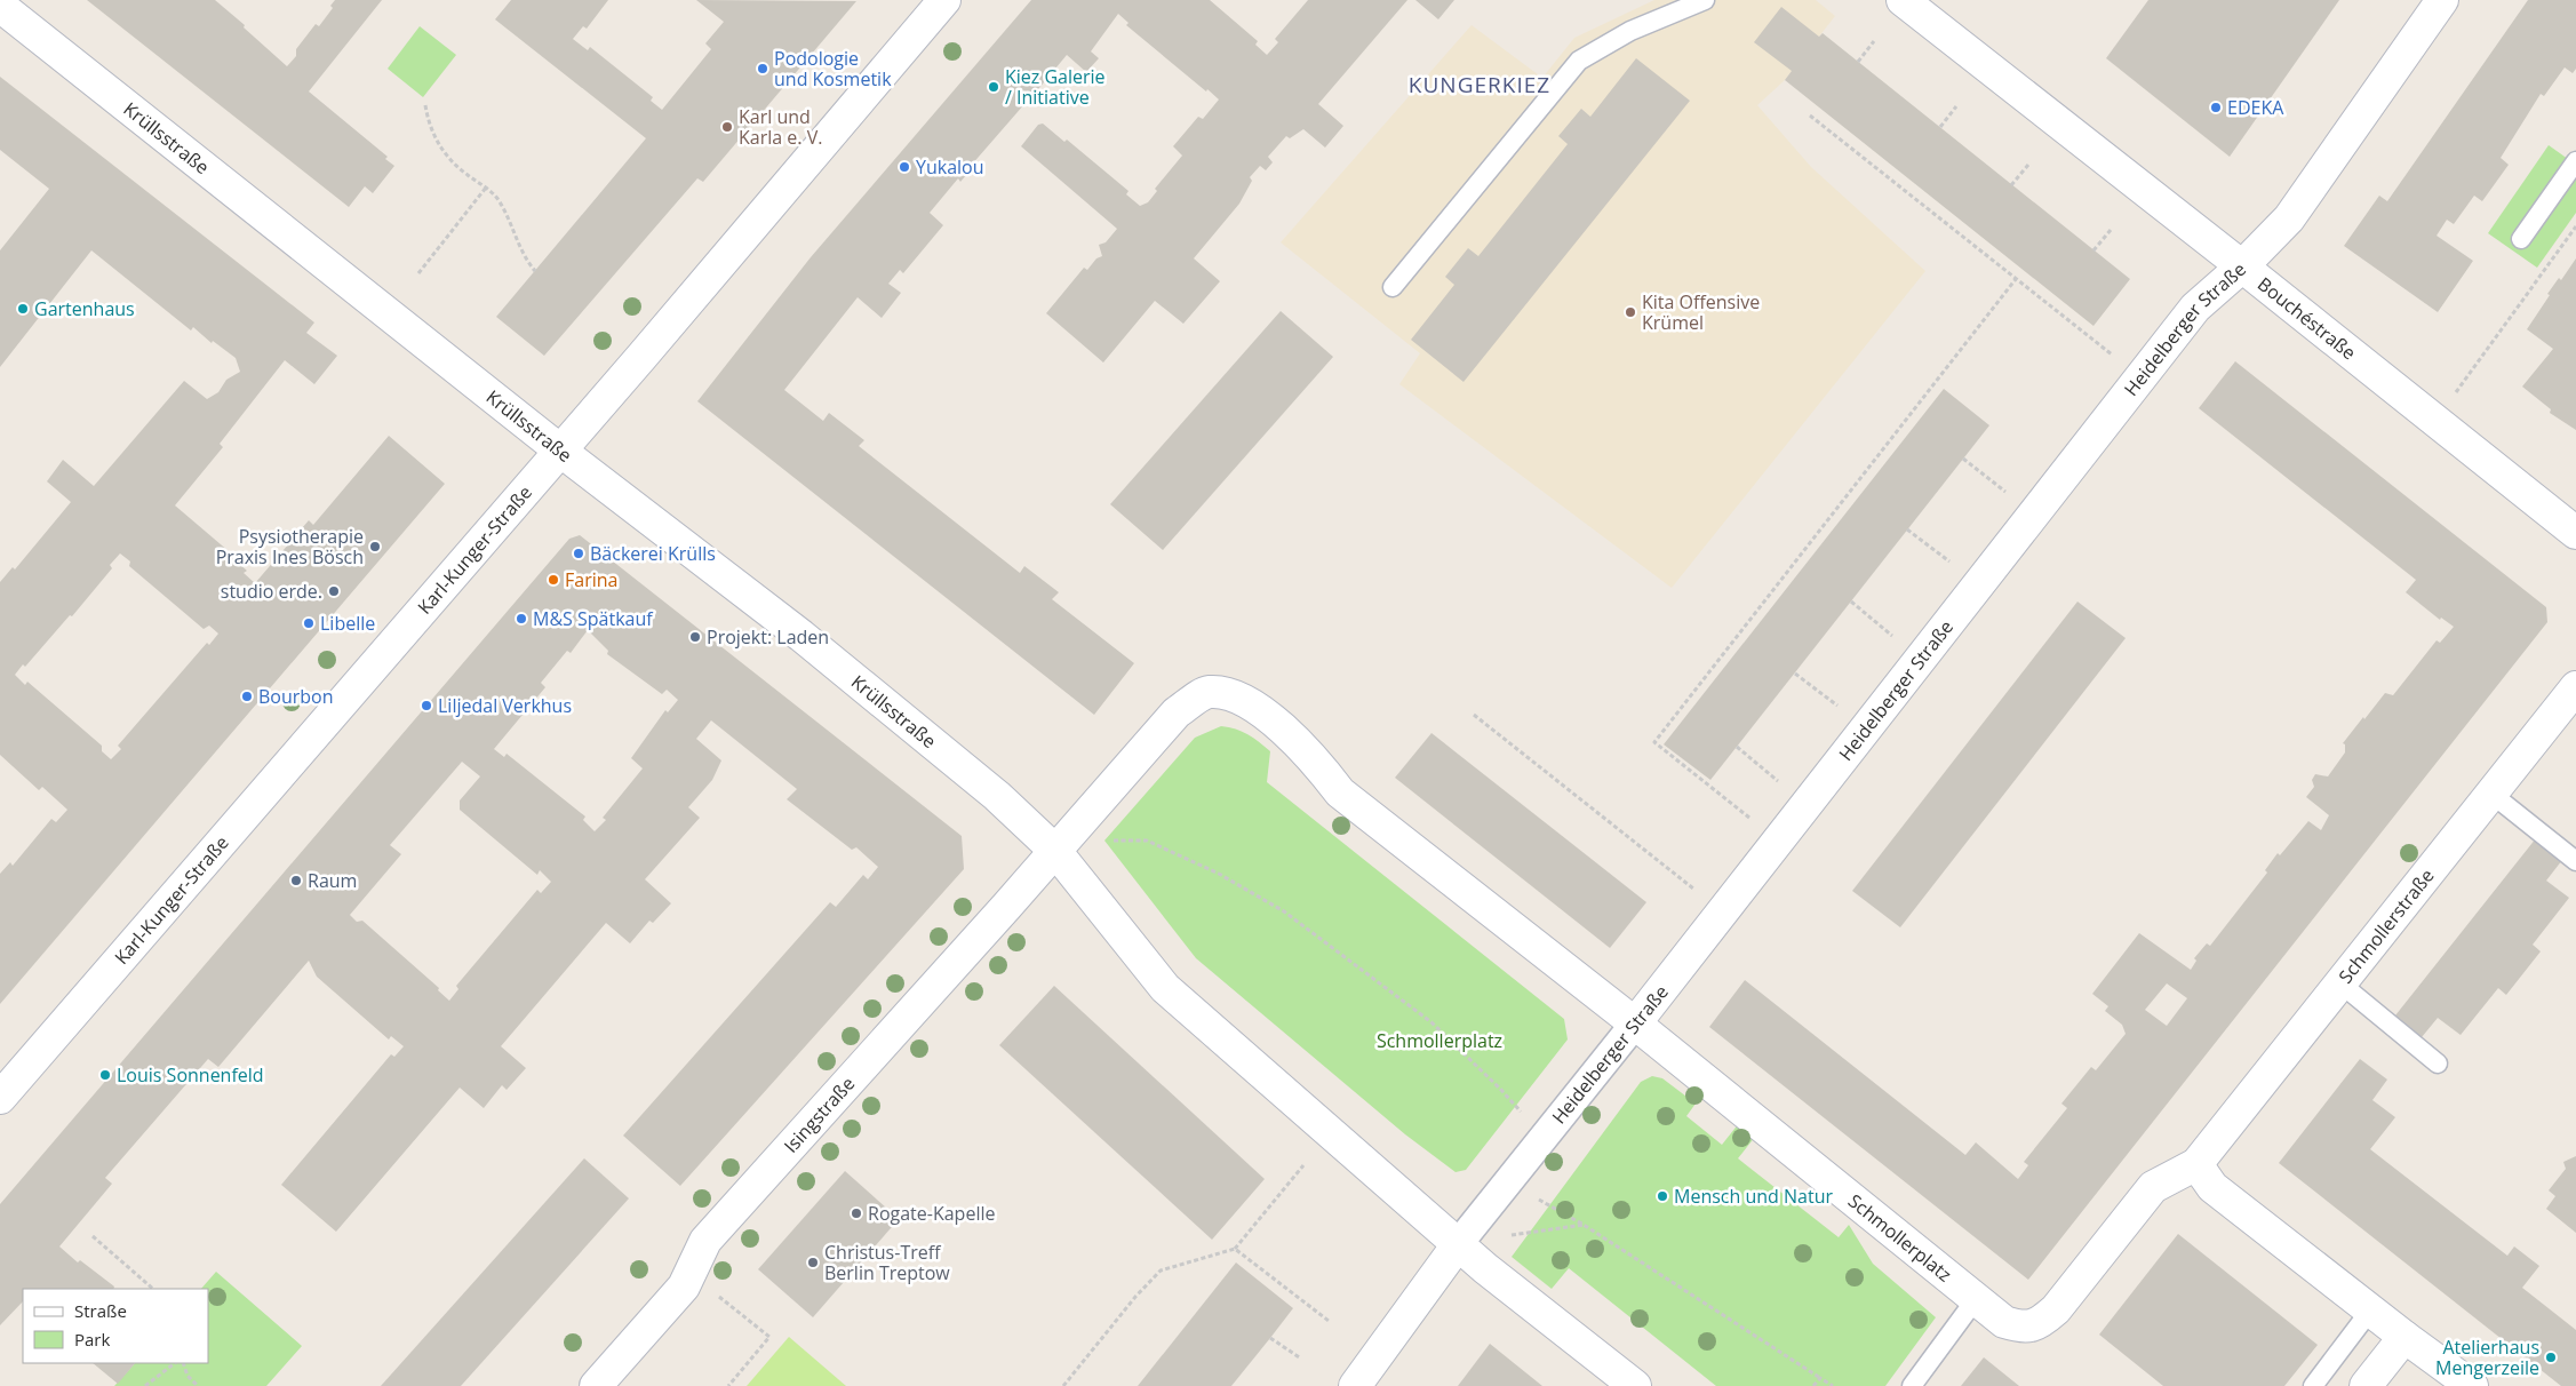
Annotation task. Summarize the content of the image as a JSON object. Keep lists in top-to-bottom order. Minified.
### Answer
{"streets":{"street":["Krüllsstraße","Bouchéstraße","Heidelberger Straße","Karl-Kunger-Straße","Schmollerstraße","Isingstraße","Schmollerplatz"]},"crossings":[["Krüllsstraße","Karl-Kunger-Straße"],["Krüllsstraße","Isingstraße"],["Krüllsstraße","Schmollerplatz"],["Bouchéstraße","Heidelberger Straße"],["Heidelberger Straße","Schmollerplatz"],["Schmollerstraße","Schmollerplatz"],["Isingstraße","Schmollerplatz"]],"districts":["KUNGERKIEZ"],"parks":["Schmollerplatz"],"places":["Podologie und Kosmetik","Kiez Galerie / Initiative","EDEKA","Karl und Karla e. V.","Yukalou","Gartenhaus","Kita Offensive Krümel","Psysiotherapie Praxis Ines Bösch","Bäckerei Krülls","Farina","studio erde.","M&S Spätkauf","Libelle","Projekt: Laden","Bourbon","Liljedal Verkhus","Raum","Louis Sonnenfeld","Mensch und Natur","Rogate-Kapelle","Christus-Treff Berlin Treptow","Atelierhaus Mengerzeile"],"legend":["Straße","Park"]}
